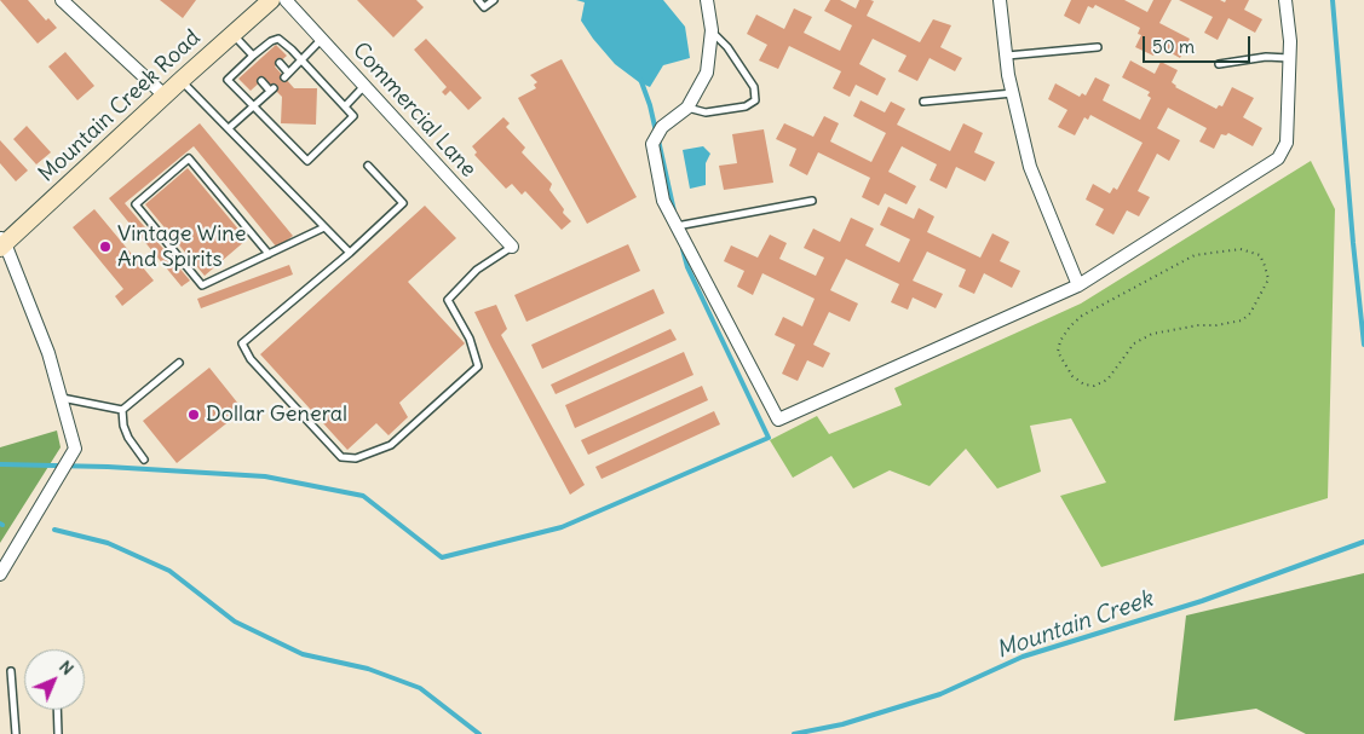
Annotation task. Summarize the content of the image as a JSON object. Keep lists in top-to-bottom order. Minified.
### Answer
{"streets":{"main road":["Mountain Creek Road"],"street":["Commercial Lane"]},"water":["Mountain Creek"],"places":["Vintage Wine And Spirits","Dollar General"],"scale_bar":"50 m","north":"top right"}
